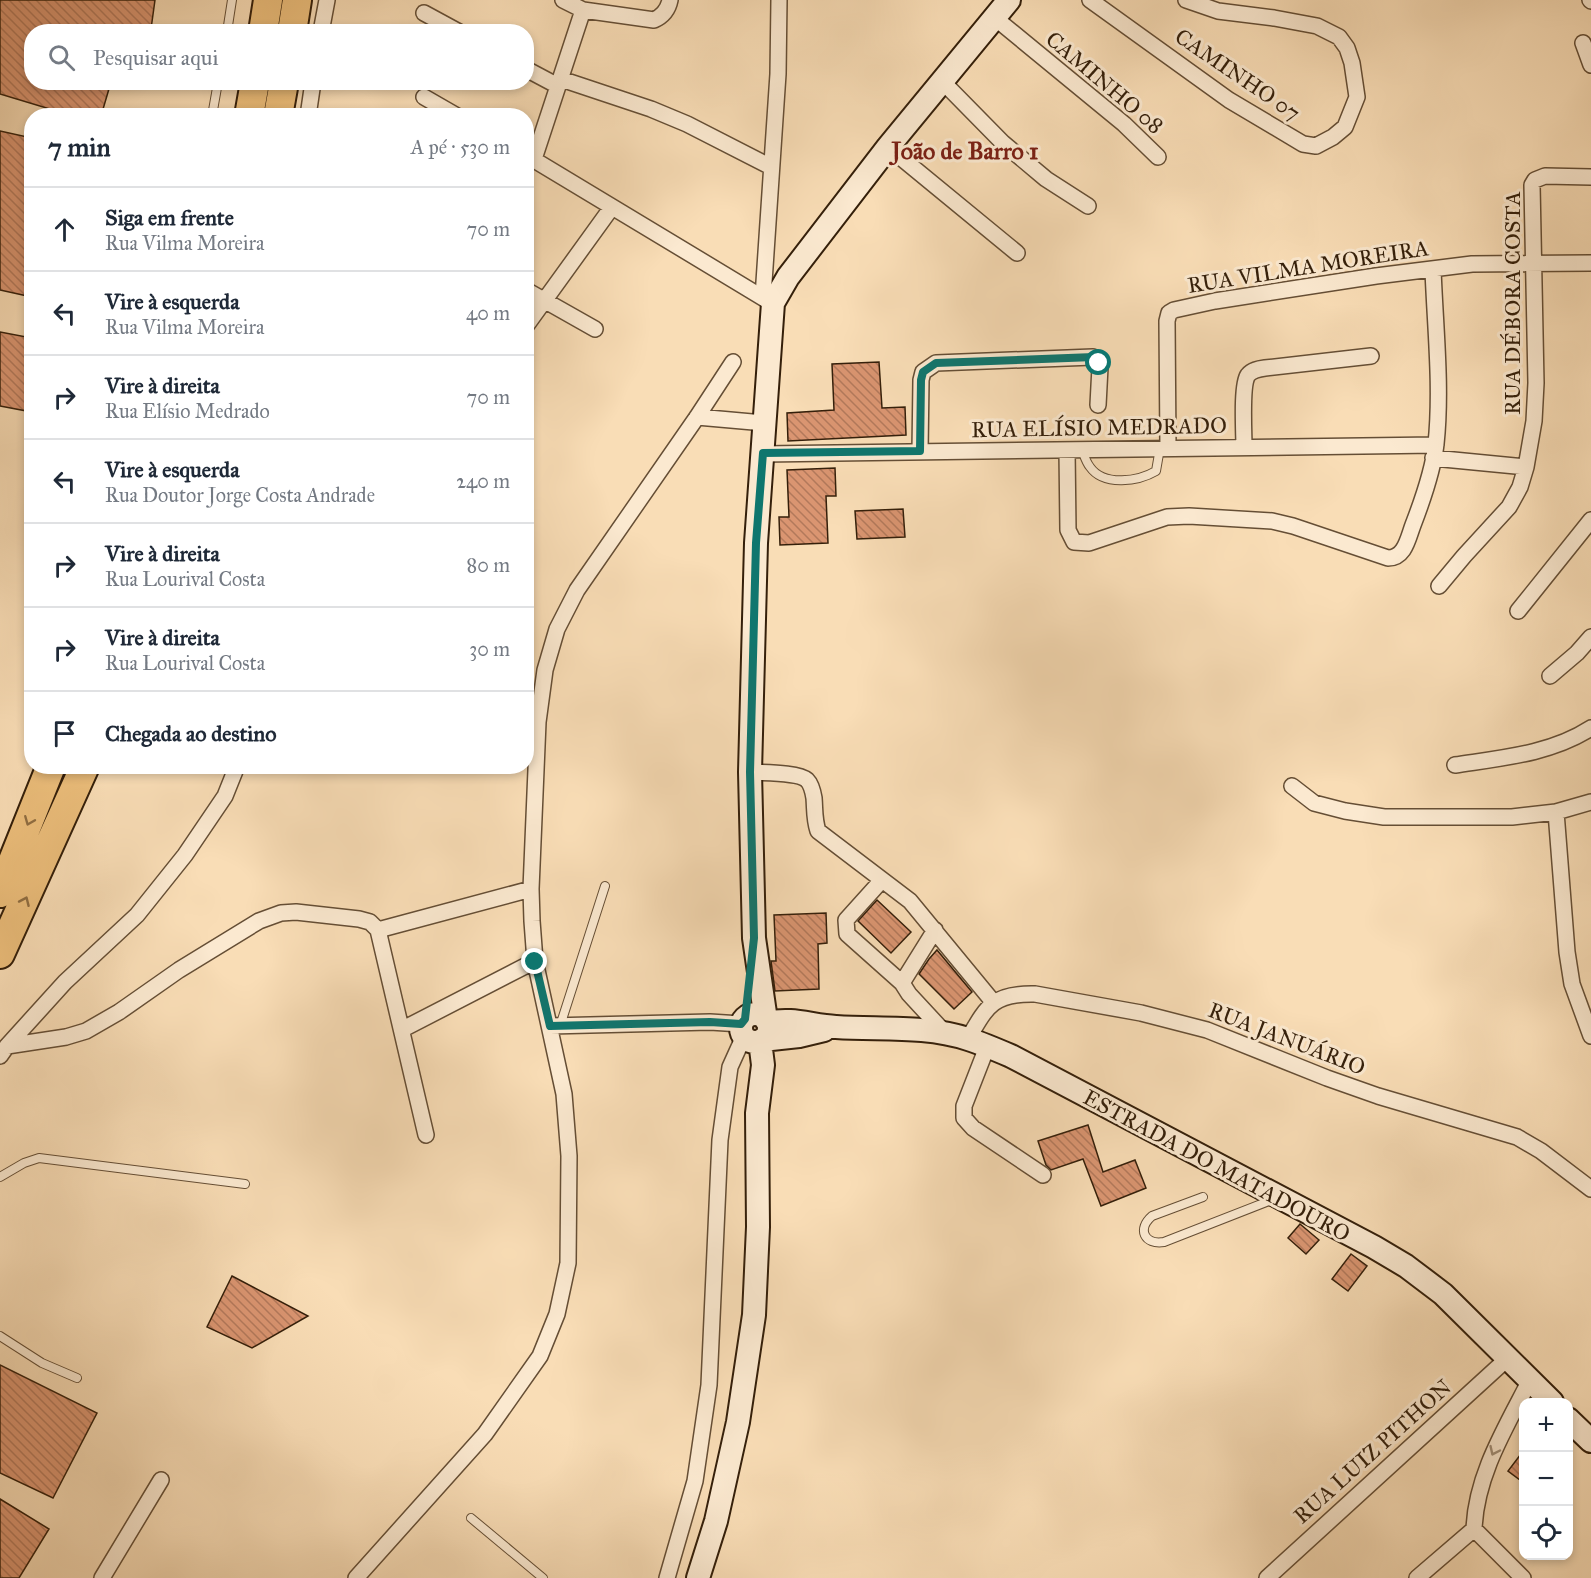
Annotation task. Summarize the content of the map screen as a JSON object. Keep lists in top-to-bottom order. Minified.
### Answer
{"streets":{"main road":["ESTRADA DO MATADOURO"],"street":["CAMINHO 07","CAMINHO 08","RUA VILMA MOREIRA","RUA DÉBORA COSTA","RUA ELÍSIO MEDRADO","RUA JANUÁRIO","RUA LUIZ PITHON"]},"crossings":[["RUA VILMA MOREIRA","RUA DÉBORA COSTA"],["RUA VILMA MOREIRA","RUA ELÍSIO MEDRADO"],["RUA DÉBORA COSTA","RUA ELÍSIO MEDRADO"],["ESTRADA DO MATADOURO","RUA LUIZ PITHON"]],"districts":["João de Barro 1"],"page":{"search":"Pesquisar aqui","heading":["7 min","A pé · 530 m"],"list":[["Siga em frente","Rua Vilma Moreira","70 m"],["Vire à esquerda","Rua Vilma Moreira","40 m"],["Vire à direita","Rua Elísio Medrado","70 m"],["Vire à esquerda","Rua Doutor Jorge Costa Andrade","240 m"],["Vire à direita","Rua Lourival Costa","80 m"],["Vire à direita","Rua Lourival Costa","30 m"],"Chegada ao destino"],"map_buttons":["+","−"]}}
